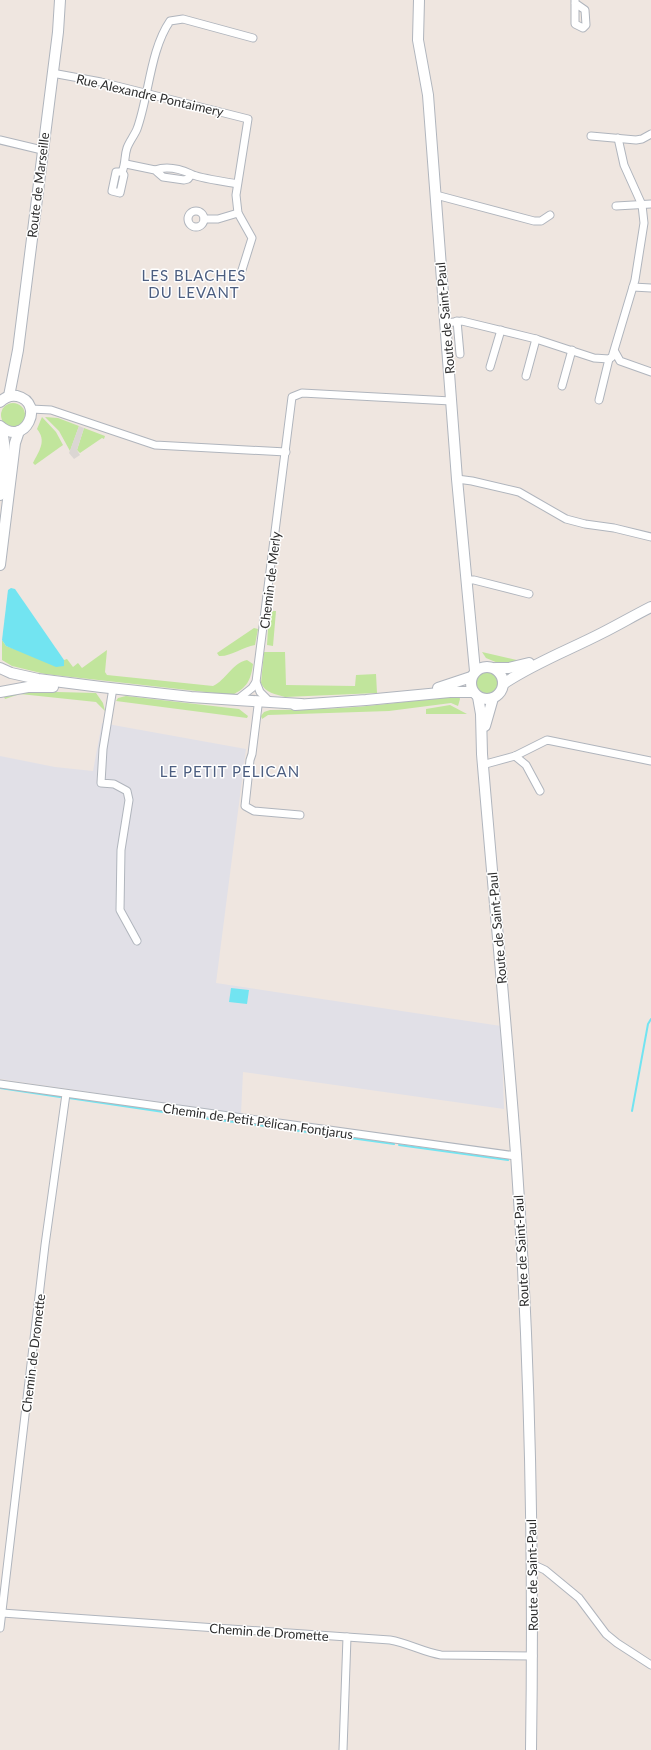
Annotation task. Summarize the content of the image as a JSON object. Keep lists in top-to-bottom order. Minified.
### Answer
{"streets":{"street":["Rue Alexandre Pontaimery","Route de Marseille","Route de Saint-Paul","Chemin de Merly","Chemin de Petit Pélican Fontjarus","Chemin de Dromette"]},"crossings":[["Rue Alexandre Pontaimery","Route de Marseille"],["Route de Saint-Paul","Chemin de Merly"],["Route de Saint-Paul","Chemin de Petit Pélican Fontjarus"],["Route de Saint-Paul","Chemin de Dromette"],["Chemin de Petit Pélican Fontjarus","Chemin de Dromette"]],"districts":["LES BLACHES DU LEVANT","LE PETIT PELICAN"]}
